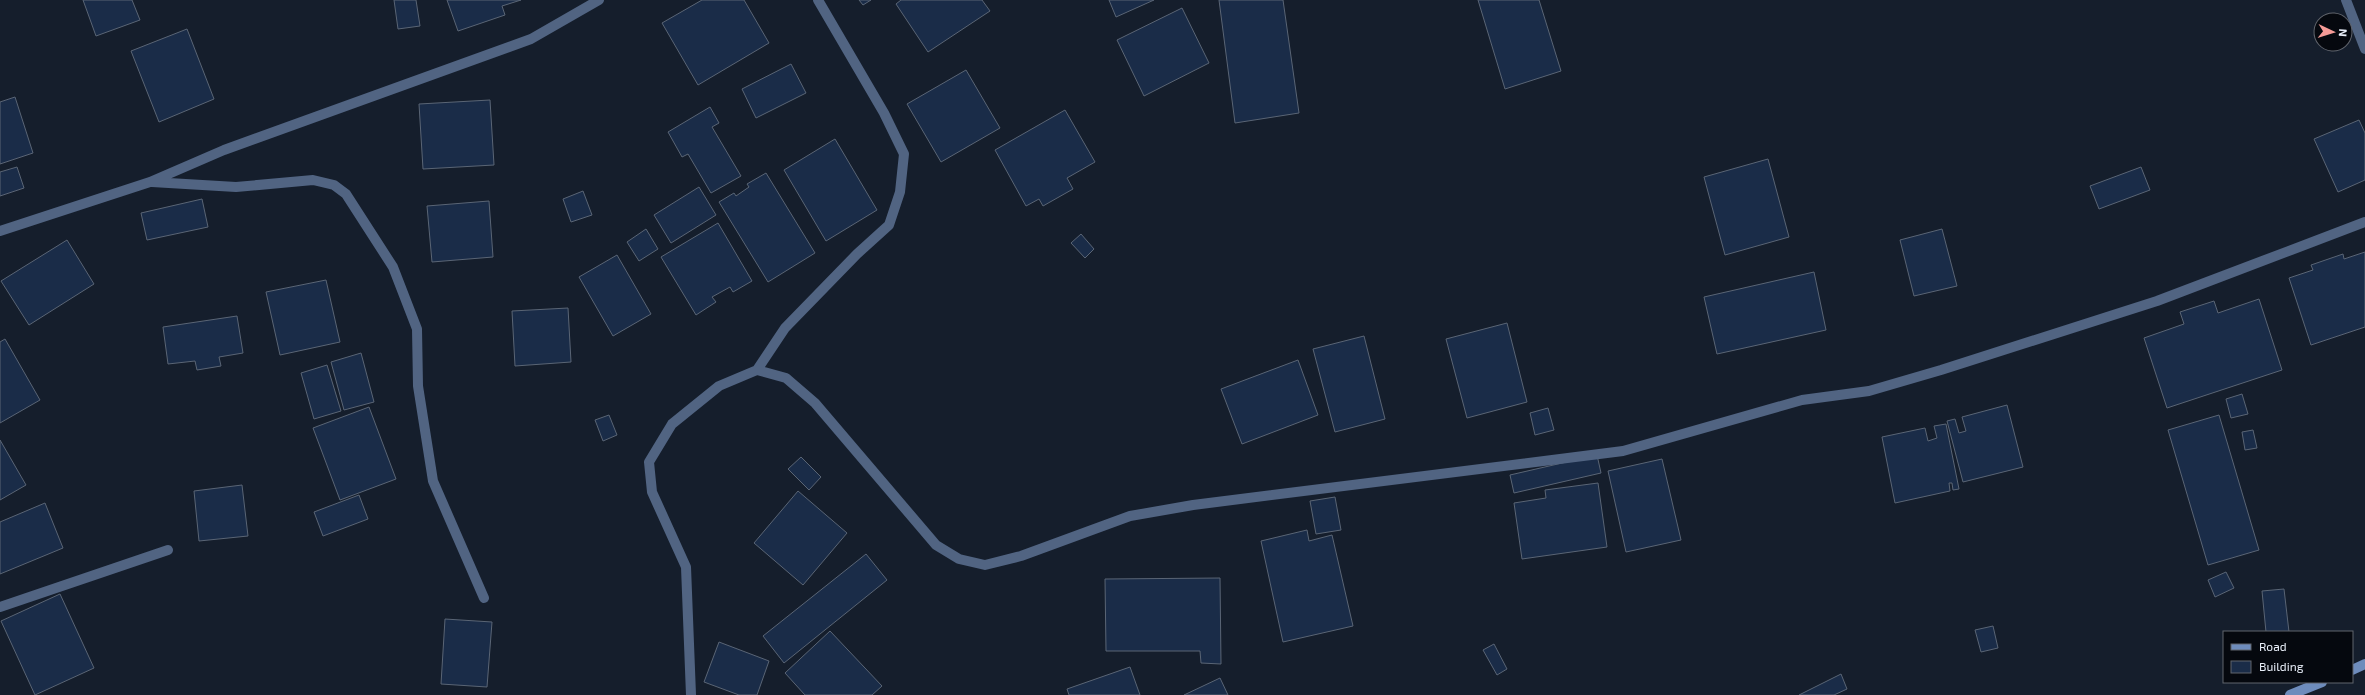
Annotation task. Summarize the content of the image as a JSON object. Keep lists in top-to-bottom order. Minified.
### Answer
{"legend":["Road","Building"],"north":"right"}
